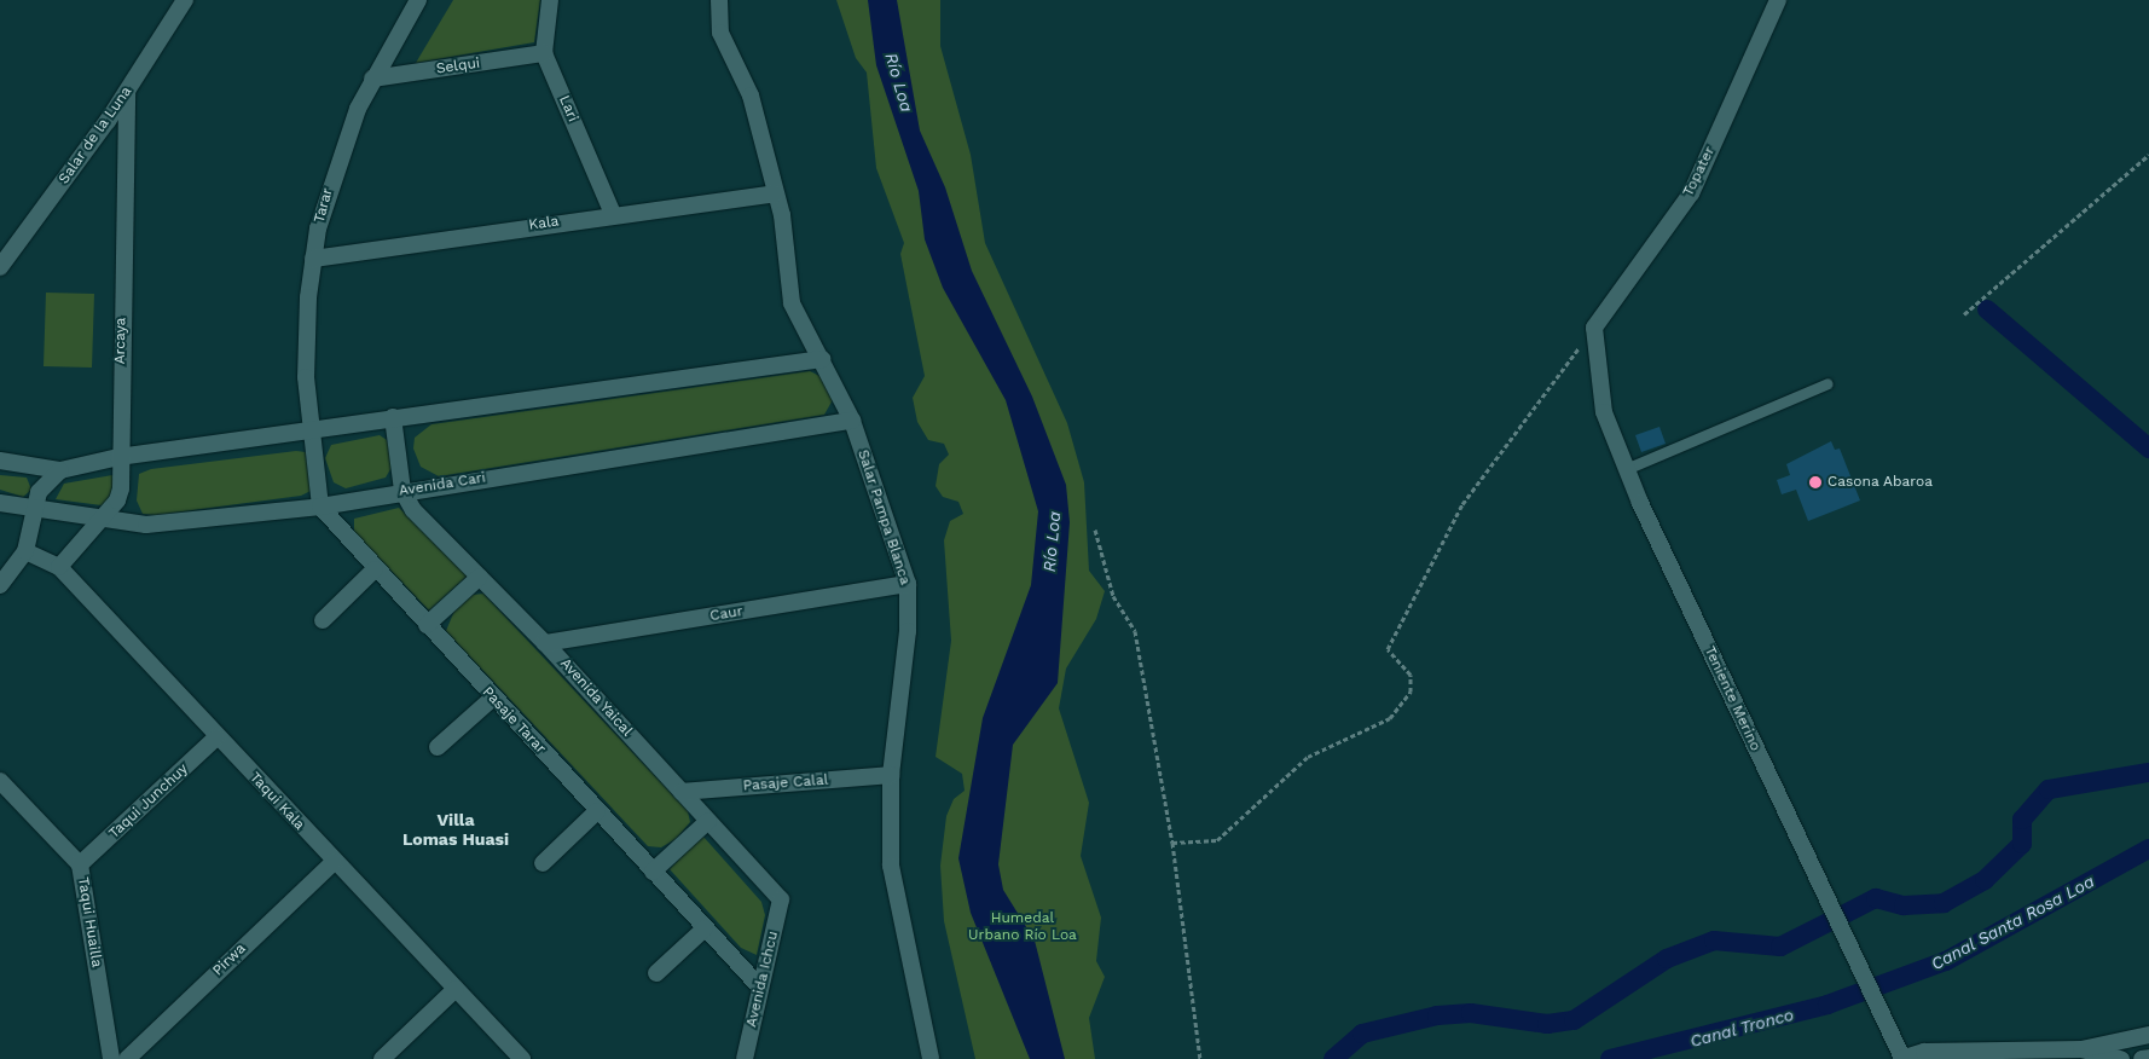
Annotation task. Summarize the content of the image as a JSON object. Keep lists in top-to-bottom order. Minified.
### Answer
{"streets":{"street":["Selqui","Lari","Salar de la Luna","Topater","Tarar","Kala","Arcaya","Avenida Cari","Salar Pampa Blanca","Caur","Avenida Yaical","Teniente Merino","Pasaje Tarar","Pasaje Calal","Taqui Junchuy","Taqui Kala","Taqui Huailla","Pirwa","Avenida Ichcu"]},"crossings":[["Selqui","Lari"],["Selqui","Tarar"],["Lari","Kala"],["Salar de la Luna","Arcaya"],["Topater","Teniente Merino"],["Tarar","Kala"],["Kala","Salar Pampa Blanca"],["Arcaya","Avenida Cari"],["Arcaya","Taqui Kala"],["Avenida Cari","Salar Pampa Blanca"],["Avenida Cari","Avenida Yaical"],["Avenida Cari","Pasaje Tarar"],["Salar Pampa Blanca","Caur"],["Salar Pampa Blanca","Pasaje Calal"],["Caur","Avenida Yaical"],["Avenida Yaical","Pasaje Calal"],["Avenida Yaical","Avenida Ichcu"],["Pasaje Tarar","Avenida Ichcu"],["Taqui Junchuy","Taqui Kala"],["Taqui Junchuy","Taqui Huailla"],["Taqui Kala","Pirwa"]],"districts":["Villa Lomas Huasi"],"water":["Río Loa","Canal Santa Rosa Loa","Canal Tronco"],"parks":["Humedal Urbano Río Loa"],"places":["Casona Abaroa"]}
